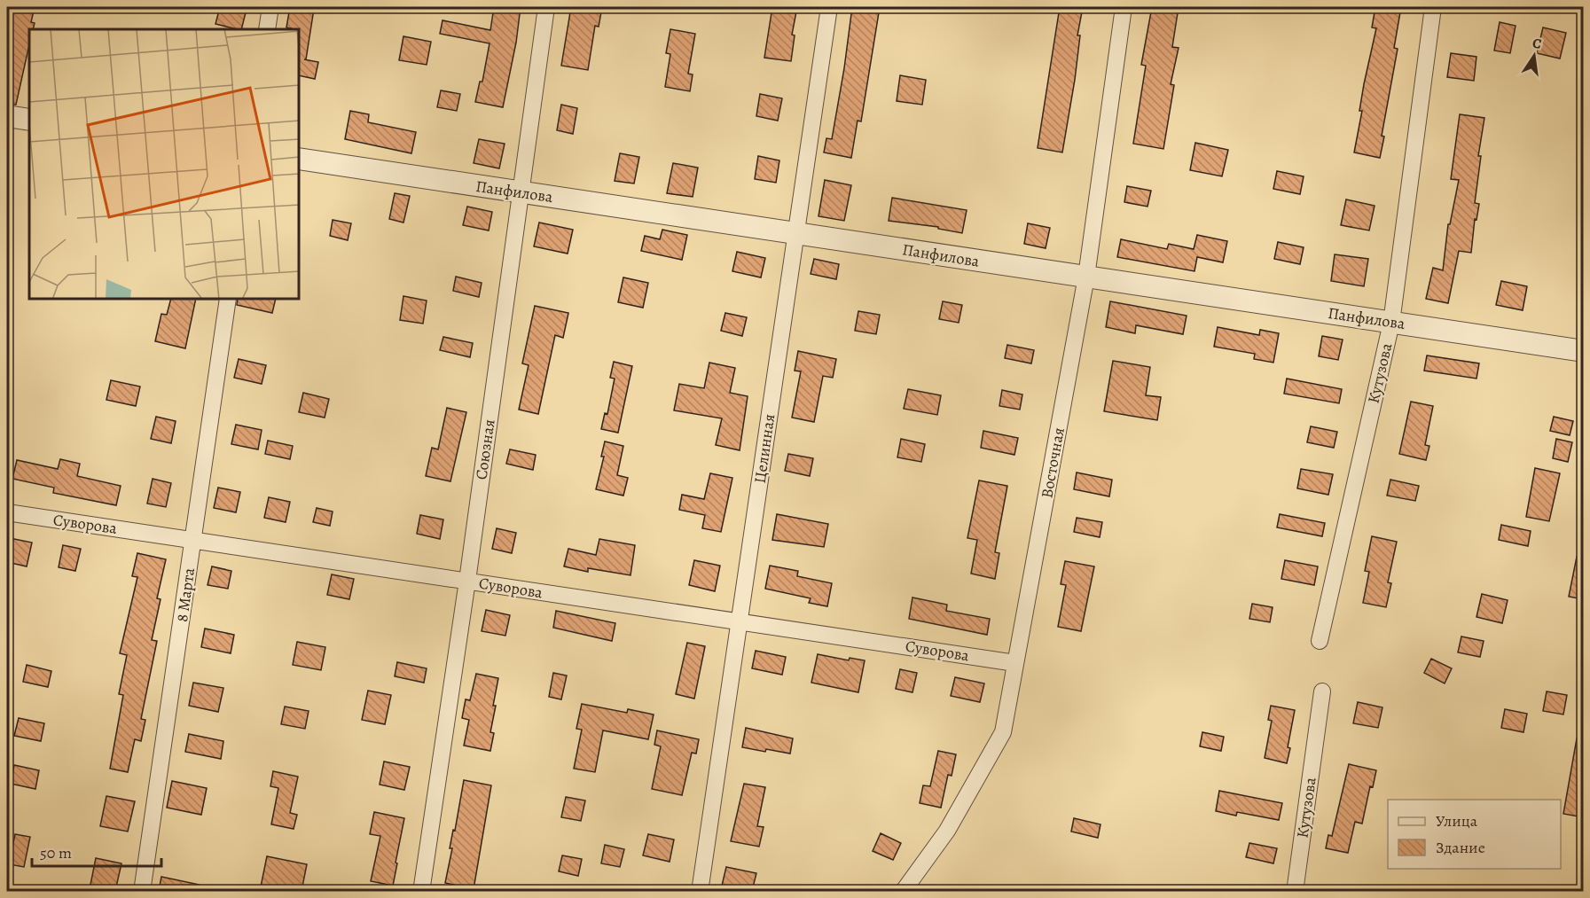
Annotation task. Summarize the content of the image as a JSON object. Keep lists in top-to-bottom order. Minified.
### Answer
{"streets":{"street":["Панфилова","Кутузова","Целинная","Союзная","Восточная","Суворова","8 Марта"]},"crossings":[["Панфилова","Кутузова"],["Панфилова","Целинная"],["Панфилова","Союзная"],["Панфилова","Восточная"],["Целинная","Суворова"],["Союзная","Суворова"],["Восточная","Суворова"],["Суворова","8 Марта"]],"legend":["Улица","Здание"],"scale_bar":"50 m","north":"top"}
